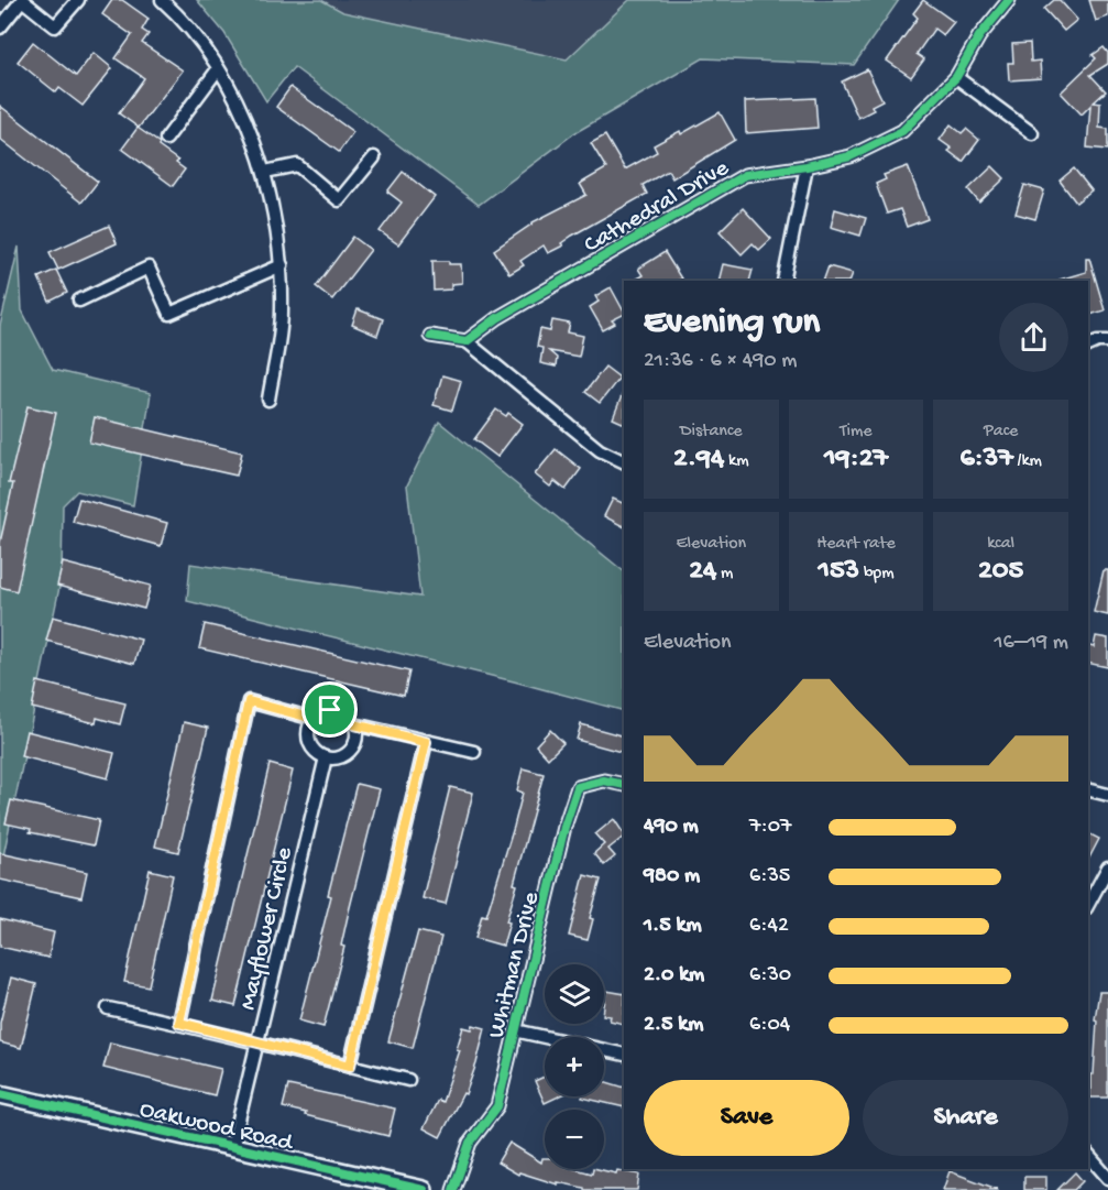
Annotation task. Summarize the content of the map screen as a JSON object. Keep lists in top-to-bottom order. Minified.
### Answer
{"streets":{"street":["Cathedral Drive","Mayflower Circle","Whitman Drive","Oakwood Road"]},"crossings":[["Mayflower Circle","Oakwood Road"]],"page":{"heading":["Evening run","21:36 · 6 × 490 m"],"stats":[["Distance","2.94 km"],["Time","19:27"],["Pace","6:37 /km"],["Elevation","24 m"],["Heart rate","153 bpm"],["kcal","205"]],"chart":["Elevation","16–19 m"],"list":[{"name":"490 m","note":"7:07"},{"name":"980 m","note":"6:35"},{"name":"1.5 km","note":"6:42"},{"name":"2.0 km","note":"6:30"},{"name":"2.5 km","note":"6:04"}],"map_buttons":["+","−"],"buttons":["Save","Share"]}}
